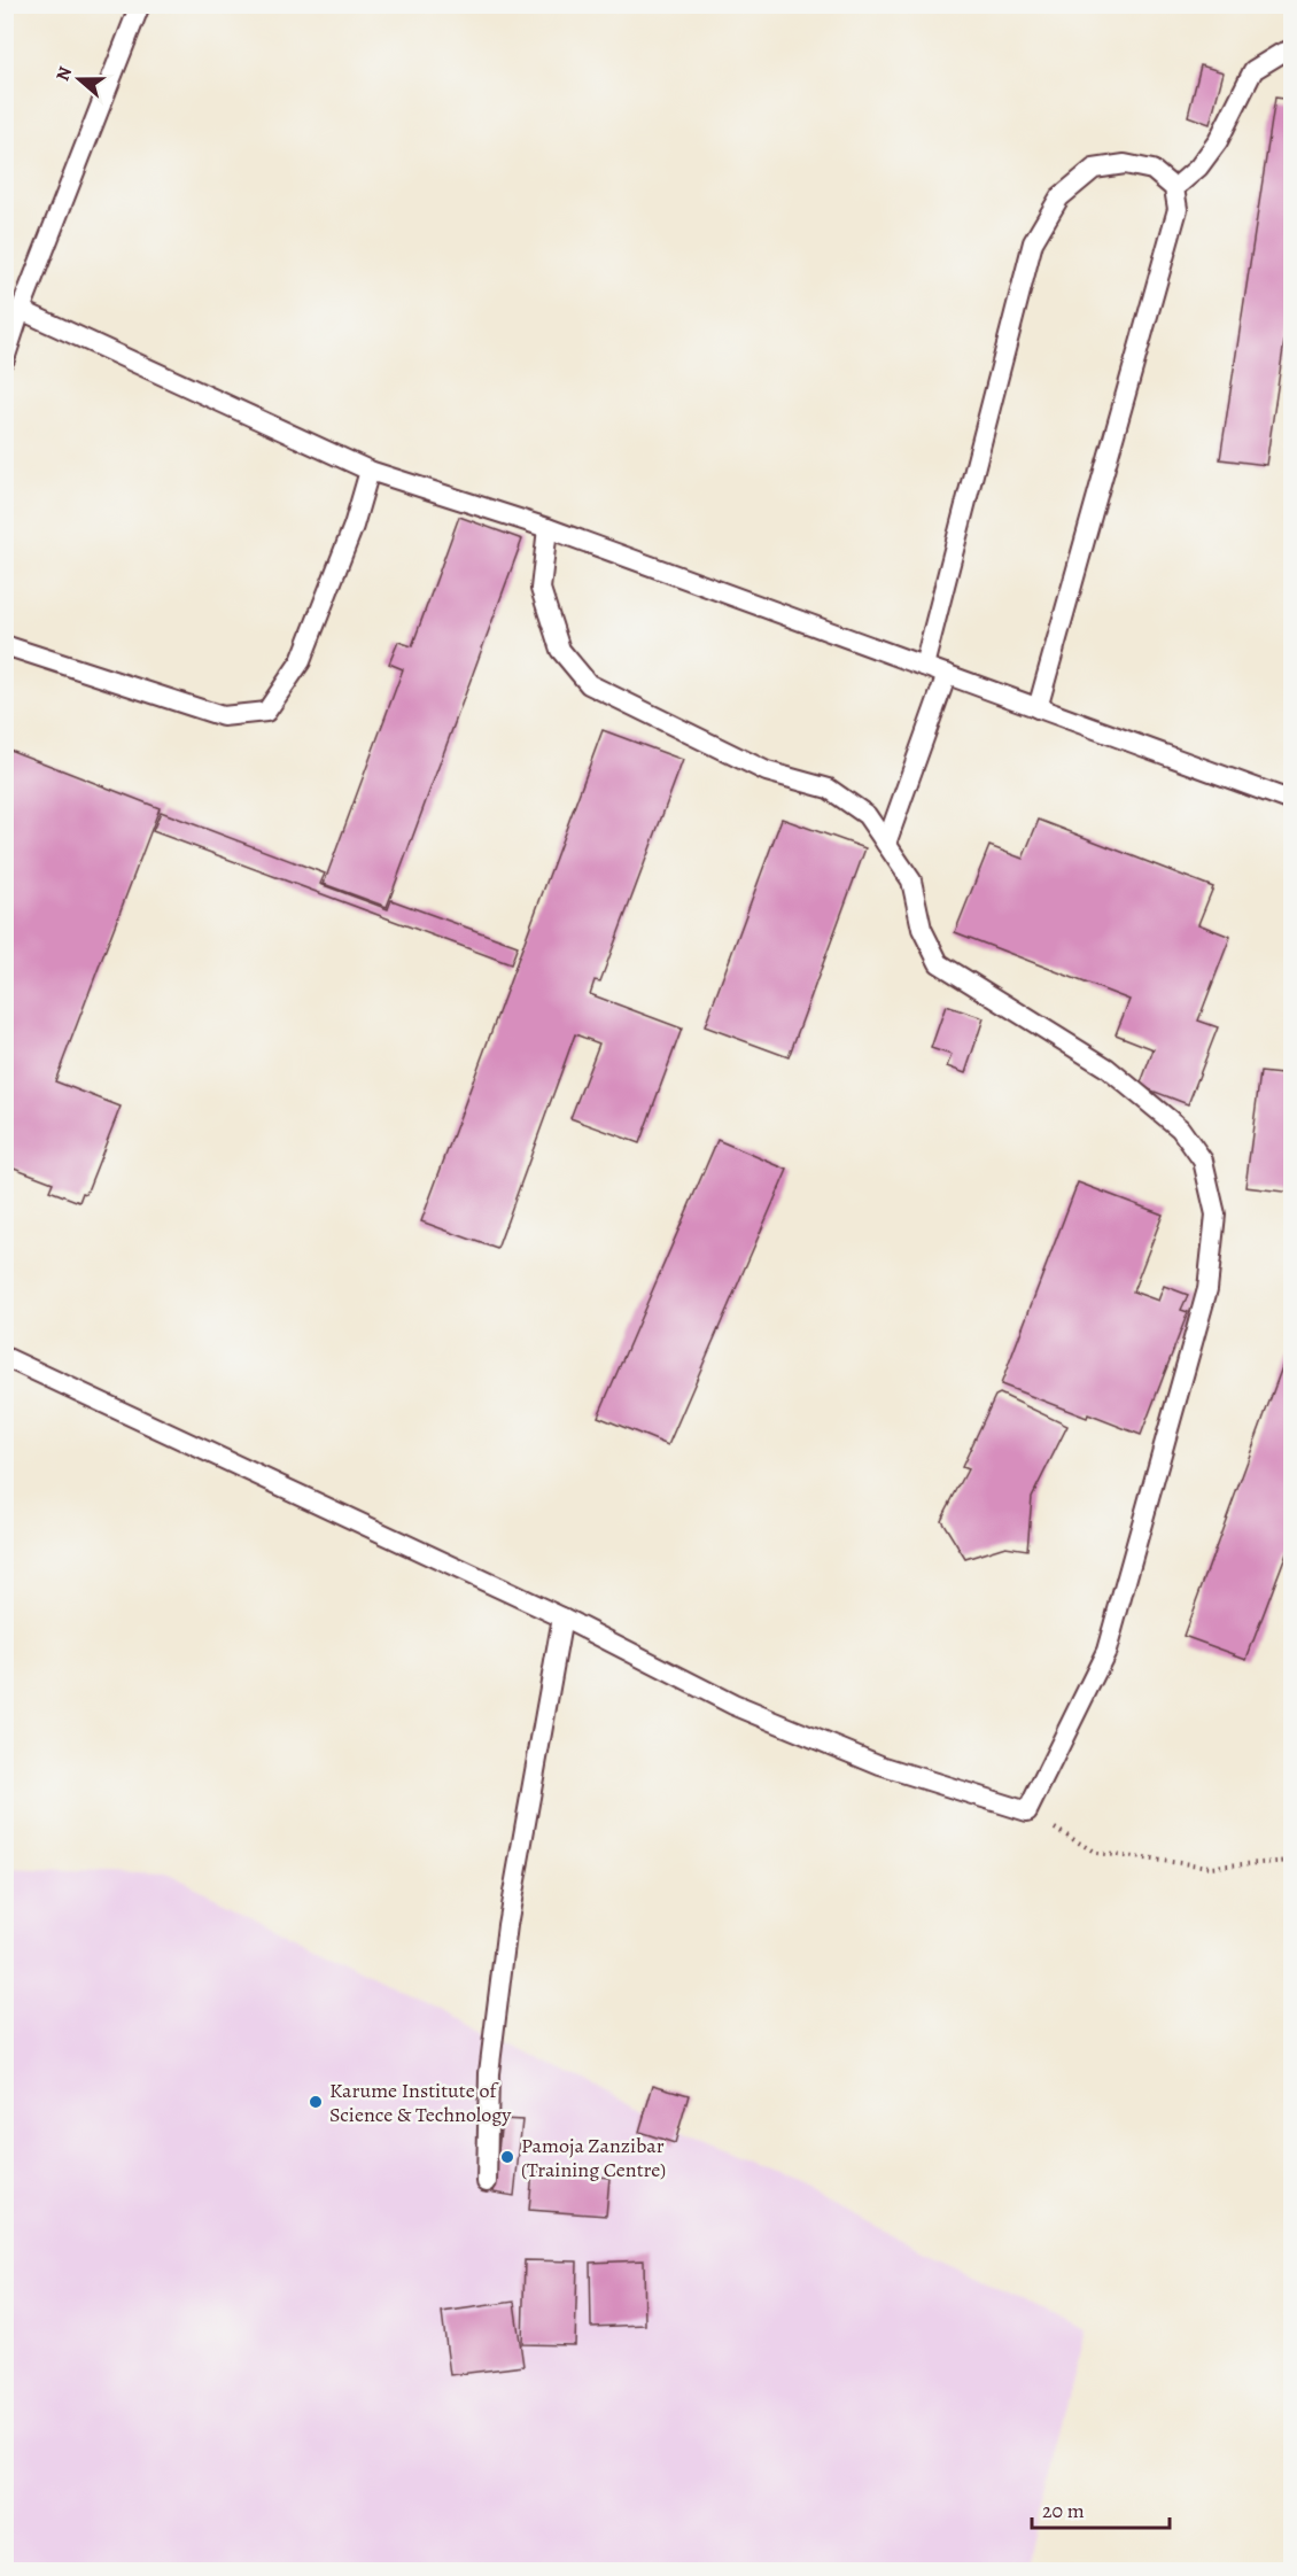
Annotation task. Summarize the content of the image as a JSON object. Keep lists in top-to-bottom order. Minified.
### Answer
{"places":["Karume Institute of Science & Technology","Pamoja Zanzibar (Training Centre)"],"scale_bar":"20 m","north":"left"}
